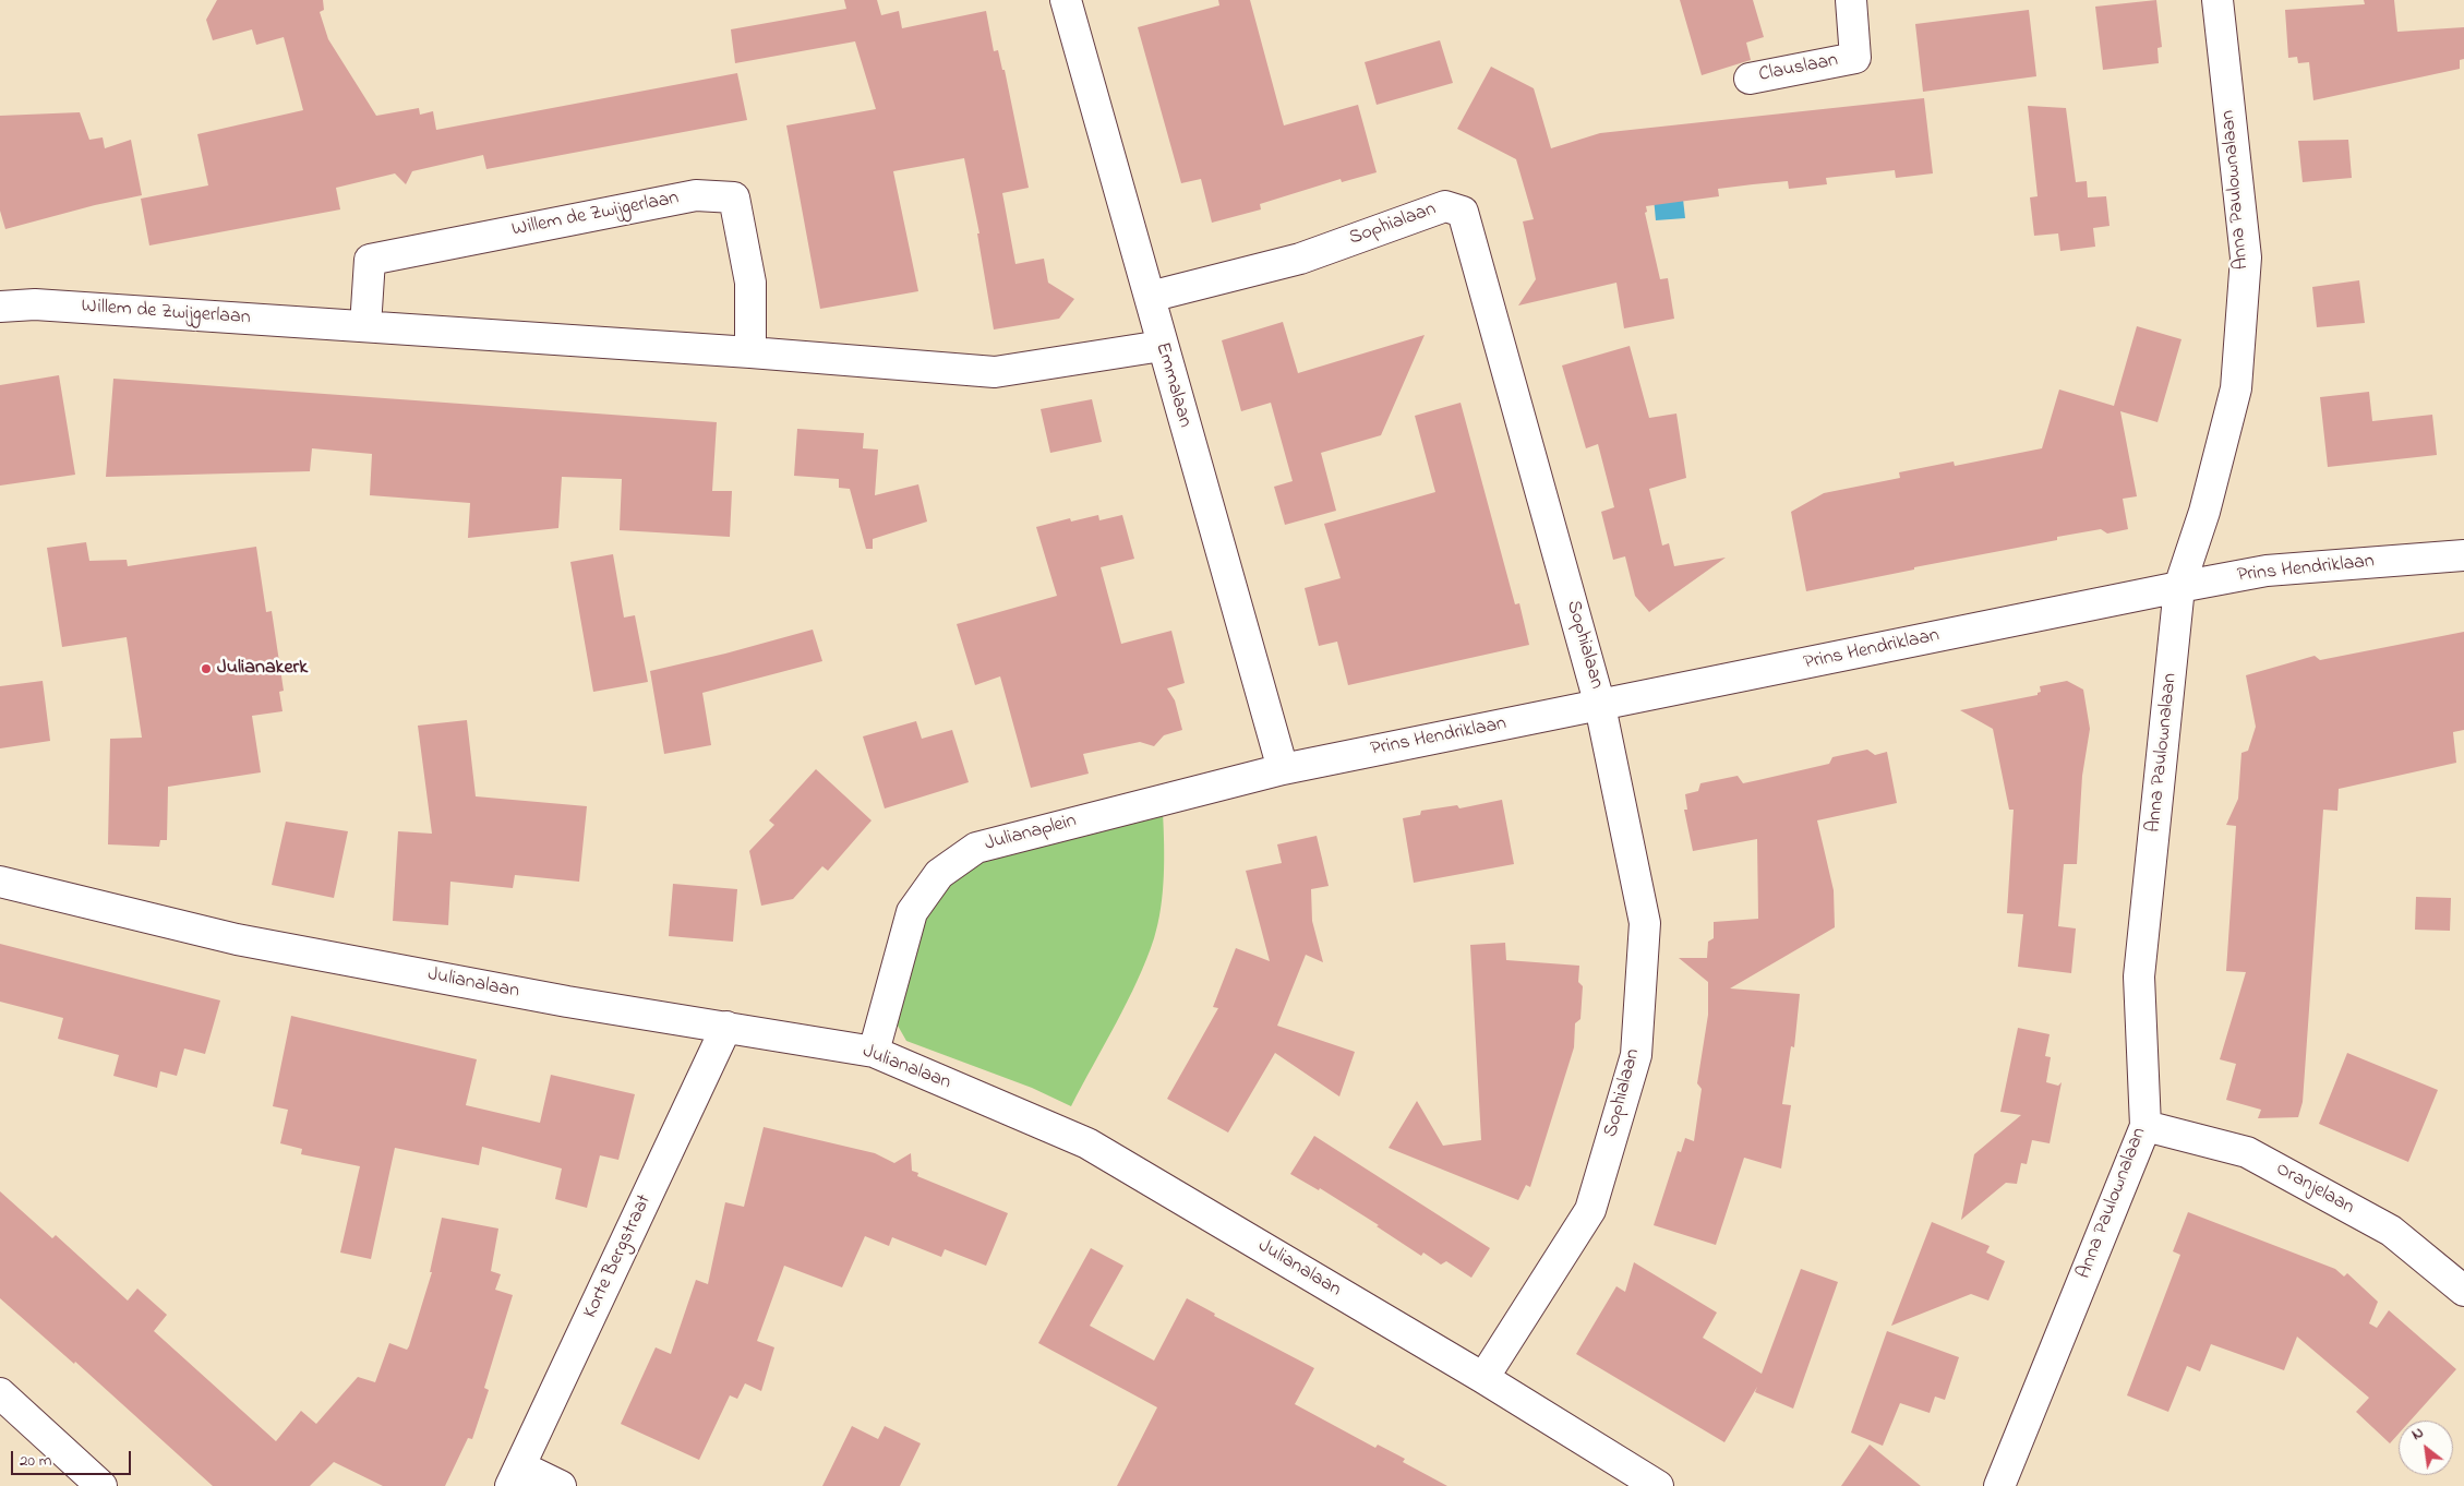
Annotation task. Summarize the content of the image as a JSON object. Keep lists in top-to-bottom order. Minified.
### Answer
{"streets":{"street":["Clauslaan","Anna Paulownalaan","Willem de Zwijgerlaan","Sophialaan","Emmalaan","Prins Hendriklaan","Julianaplein","Julianalaan","Oranjelaan","Korte Bergstraat"]},"crossings":[["Anna Paulownalaan","Prins Hendriklaan"],["Anna Paulownalaan","Oranjelaan"],["Willem de Zwijgerlaan","Emmalaan"],["Sophialaan","Emmalaan"],["Sophialaan","Prins Hendriklaan"],["Sophialaan","Julianalaan"],["Emmalaan","Prins Hendriklaan"],["Emmalaan","Julianaplein"],["Prins Hendriklaan","Julianaplein"],["Julianaplein","Julianalaan"],["Julianalaan","Korte Bergstraat"]],"places":["Julianakerk"],"scale_bar":"20 m","north":"top left"}
